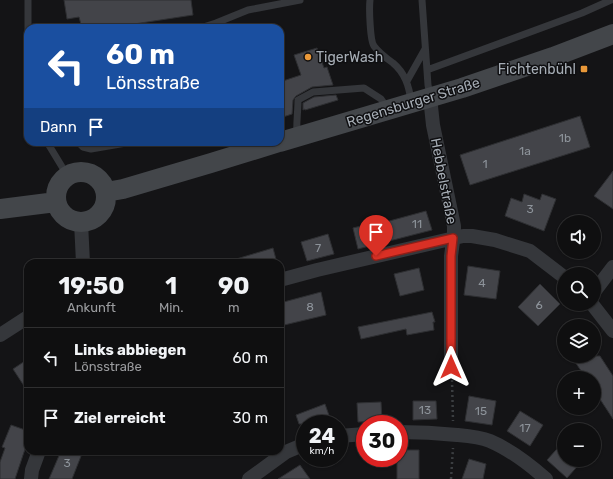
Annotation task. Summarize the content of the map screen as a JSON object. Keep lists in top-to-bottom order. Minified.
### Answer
{"streets":{"main road":["Regensburger Straße"],"street":["Hebbelstraße"]},"crossings":[["Regensburger Straße","Hebbelstraße"]],"places":{"other":["TigerWash"],"transit":["Fichtenbühl"]},"house_numbers":["1b","1a","1","3","11","7","4","6","8","13","15","17","3"],"page":{"turn":["60 m","Lönsstraße"],"then":"Dann","map_buttons":["+","−"],"eta":["19:50","Ankunft","1","Min.","90","m"],"list":[{"name":"Links abbiegen","note":"Lönsstraße","value":"60 m"},{"name":"Ziel erreicht","value":"30 m"}],"speed":"24 km/h","limit":"30"}}
